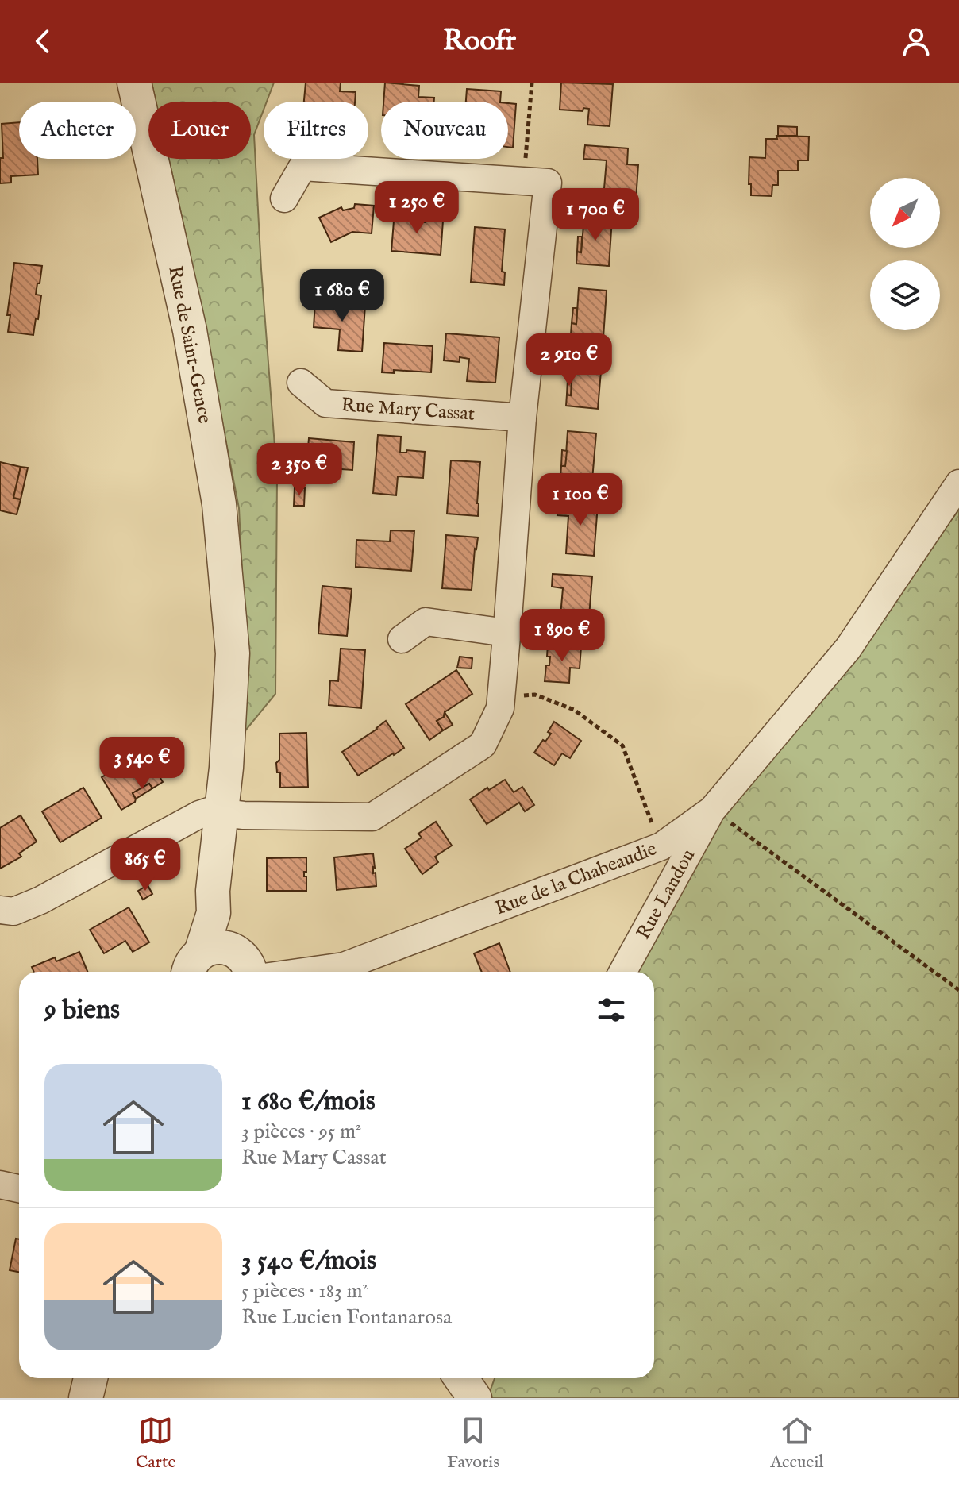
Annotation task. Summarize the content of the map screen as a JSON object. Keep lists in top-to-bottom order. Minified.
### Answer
{"streets":{"street":["Rue de Saint-Gence","Rue Mary Cassat","Rue de la Chabeaudie","Rue Landou"]},"crossings":[["Rue de la Chabeaudie","Rue Landou"]],"north":"bottom left","page":{"header":"Roofr","chip":["Acheter","Louer","Filtres","Nouveau"],"price":["1 250 €","1 700 €","1 680 €","2 910 €","2 350 €","1 100 €","1 890 €","3 540 €","865 €"],"heading":"9 biens","list":[{"name":"1 680 €/mois","note":"3 pièces · 95 m² · Rue Mary Cassat"},{"name":"3 540 €/mois","note":"5 pièces · 183 m² · Rue Lucien Fontanarosa"}],"tabs":["Carte","Favoris","Accueil"]}}
